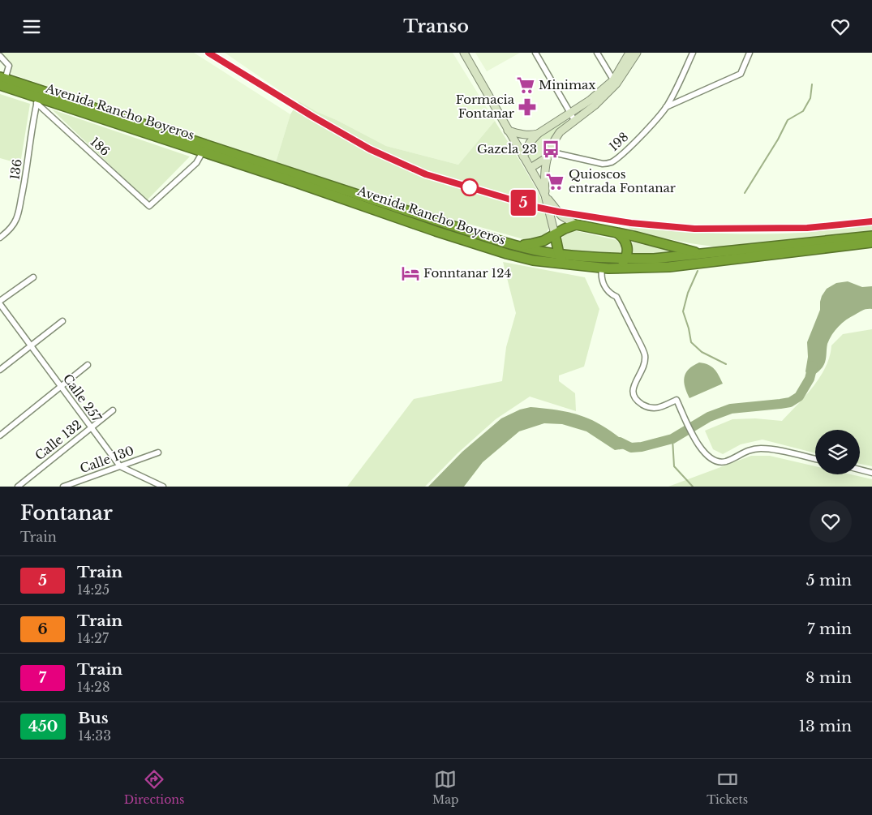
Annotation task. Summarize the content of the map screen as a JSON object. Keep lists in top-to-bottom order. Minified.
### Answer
{"streets":{"highway":["Avenida Rancho Boyeros"],"street":["198","186","136","Calle 257","Calle 132","Calle 130"]},"crossings":[["Avenida Rancho Boyeros","186"],["Avenida Rancho Boyeros","136"],["186","136"],["Calle 257","Calle 132"],["Calle 257","Calle 130"]],"places":{"supermarket":["Minimax","Quioscos entrada Fontanar"],"pharmacy":["Formacia Fontanar"],"bus stop":["Gazela 23"],"hotel":["Fonntanar 124"]},"page":{"header":"Transo","on_map":"5","heading":["Fontanar","Train"],"list":[{"mark":"5","name":"Train","note":"14:25","value":"5 min"},{"mark":"6","name":"Train","note":"14:27","value":"7 min"},{"mark":"7","name":"Train","note":"14:28","value":"8 min"},{"mark":"450","name":"Bus","note":"14:33","value":"13 min"}],"tabs":["Directions","Map","Tickets"]}}
